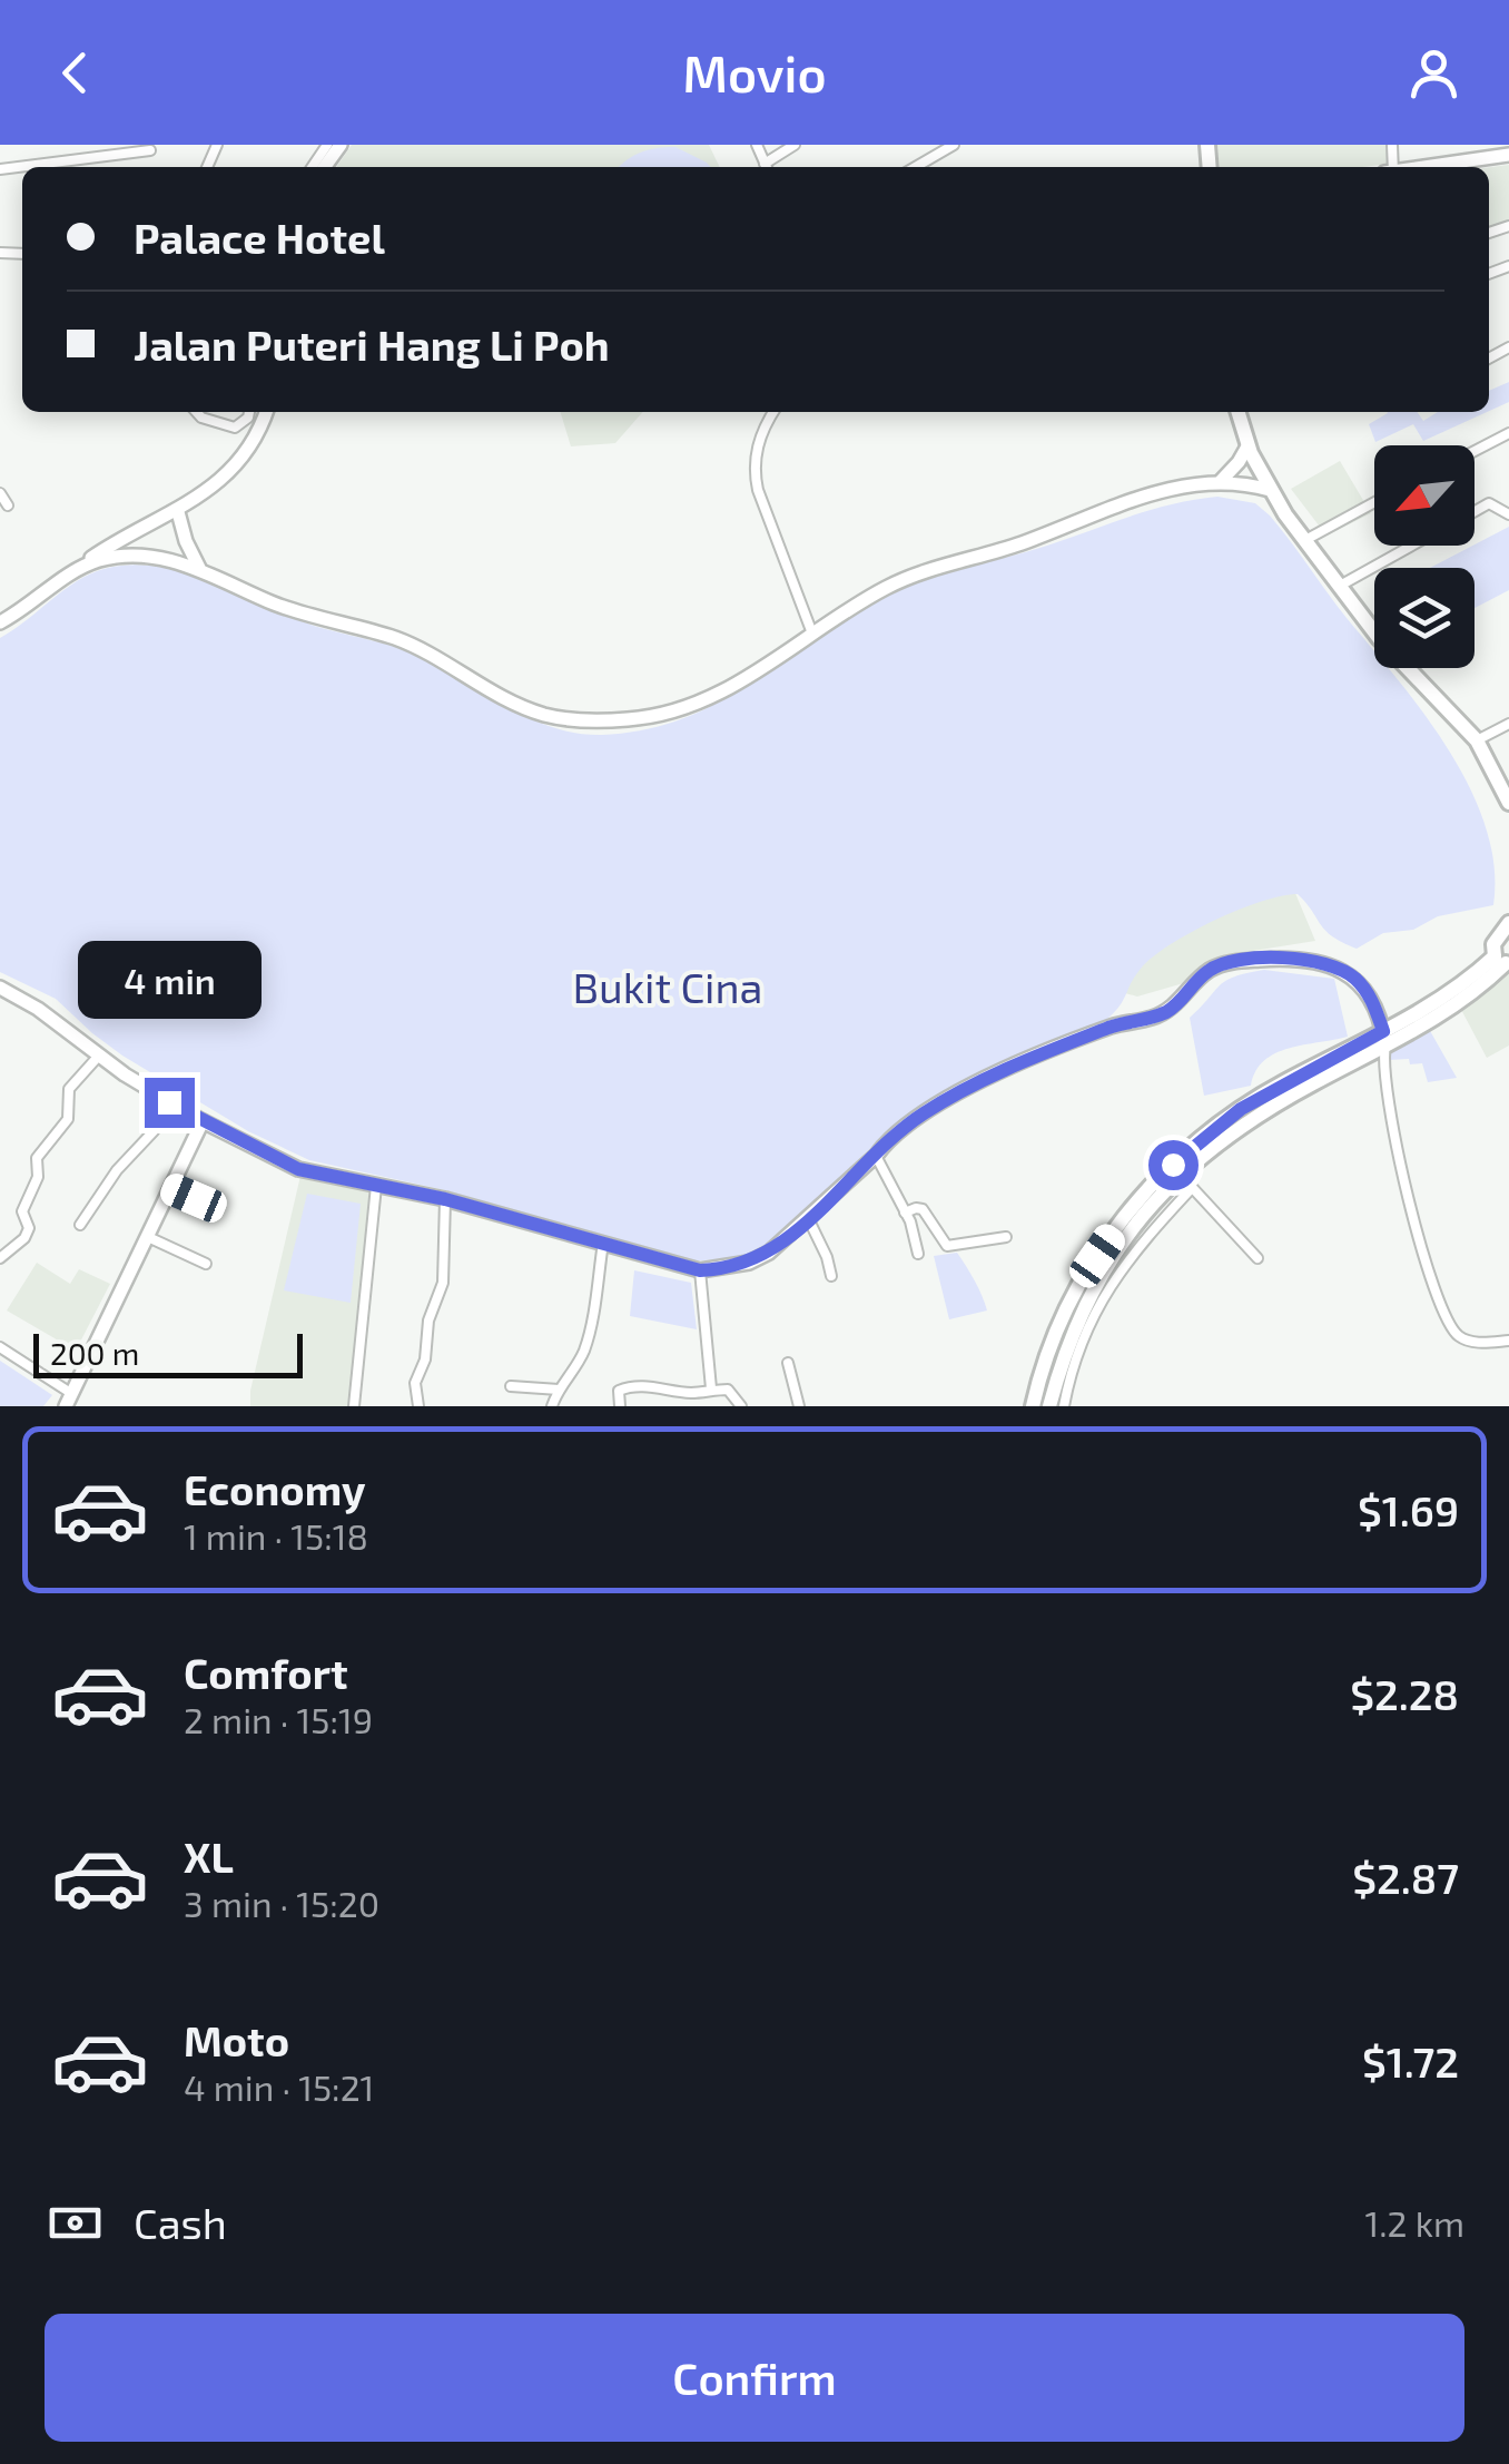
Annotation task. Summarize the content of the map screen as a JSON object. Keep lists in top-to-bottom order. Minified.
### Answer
{"parks":["Bukit Cina"],"scale_bar":"200 m","north":"bottom left","page":{"header":"Movio","banner":["Palace Hotel","Jalan Puteri Hang Li Poh"],"bubble":"4 min","scale":"200 m","list":[{"name":"Economy","note":"1 min · 15:18","value":"$1.69"},{"name":"Comfort","note":"2 min · 15:19","value":"$2.28"},{"name":"XL","note":"3 min · 15:20","value":"$2.87"},{"name":"Moto","note":"4 min · 15:21","value":"$1.72"}],"pay":["Cash","1.2 km"],"buttons":"Confirm"}}
